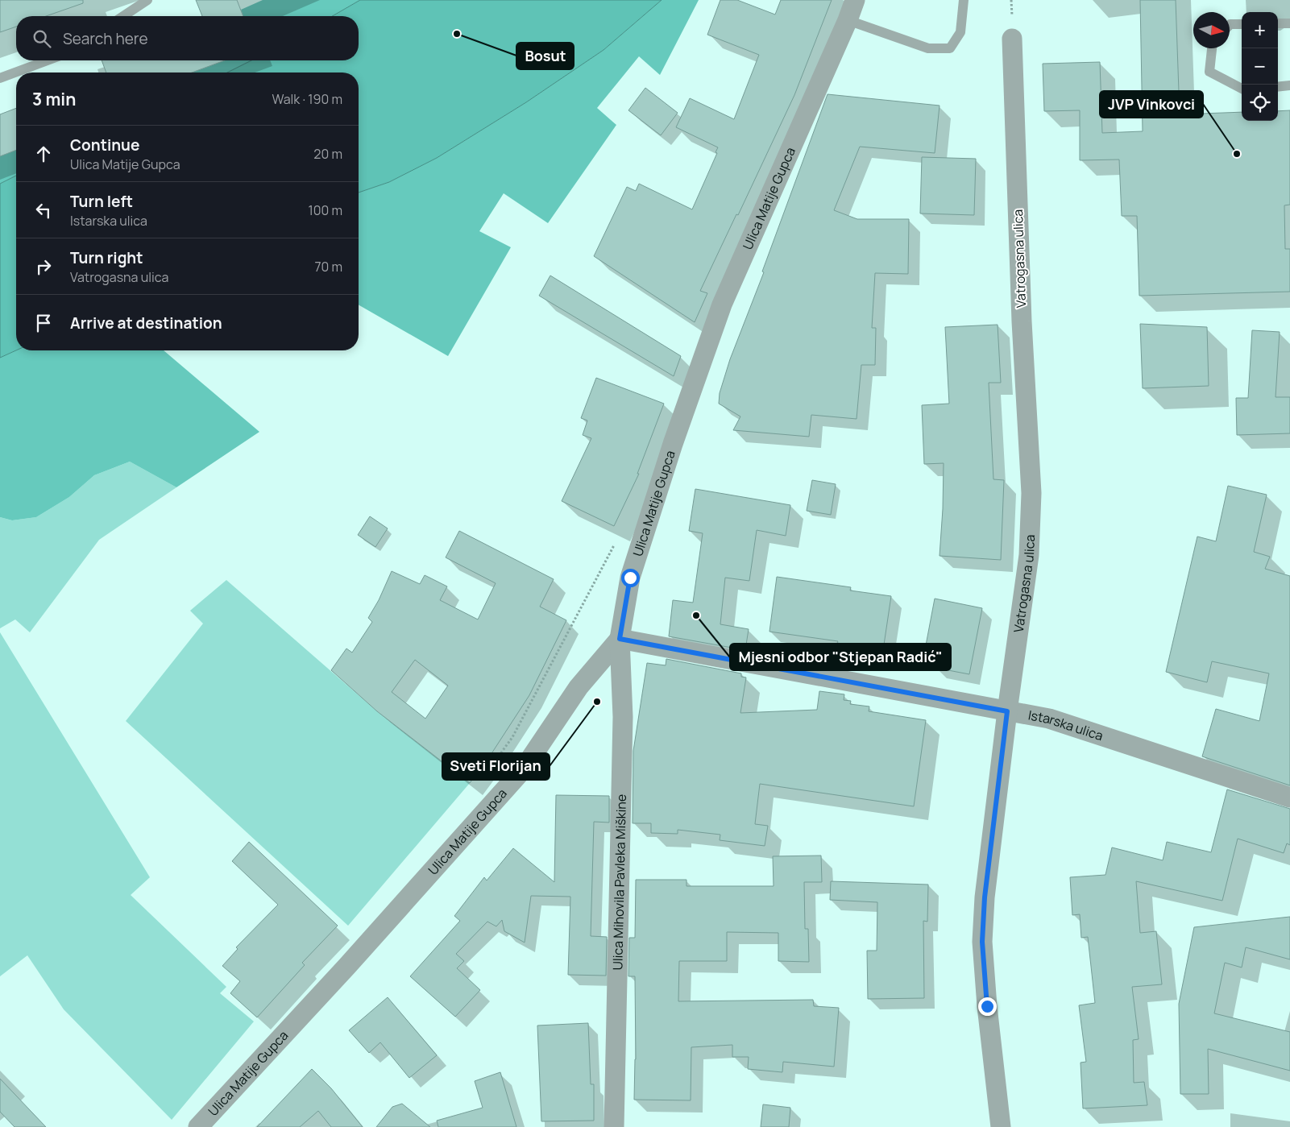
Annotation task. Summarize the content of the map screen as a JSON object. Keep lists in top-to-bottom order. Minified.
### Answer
{"streets":{"street":["Ulica Matije Gupca","Vatrogasna ulica","Istarska ulica","Ulica Mihovila Pavleka Miškine"]},"crossings":[["Ulica Matije Gupca","Istarska ulica"],["Ulica Matije Gupca","Ulica Mihovila Pavleka Miškine"],["Vatrogasna ulica","Istarska ulica"],["Istarska ulica","Ulica Mihovila Pavleka Miškine"]],"places":["Bosut","JVP Vinkovci","Mjesni odbor \"Stjepan Radić\"","Sveti Florijan"],"north":"right","page":{"map_buttons":["+","−"],"search":"Search here","heading":["3 min","Walk · 190 m"],"list":[["Continue","Ulica Matije Gupca","20 m"],["Turn left","Istarska ulica","100 m"],["Turn right","Vatrogasna ulica","70 m"],"Arrive at destination"]}}
